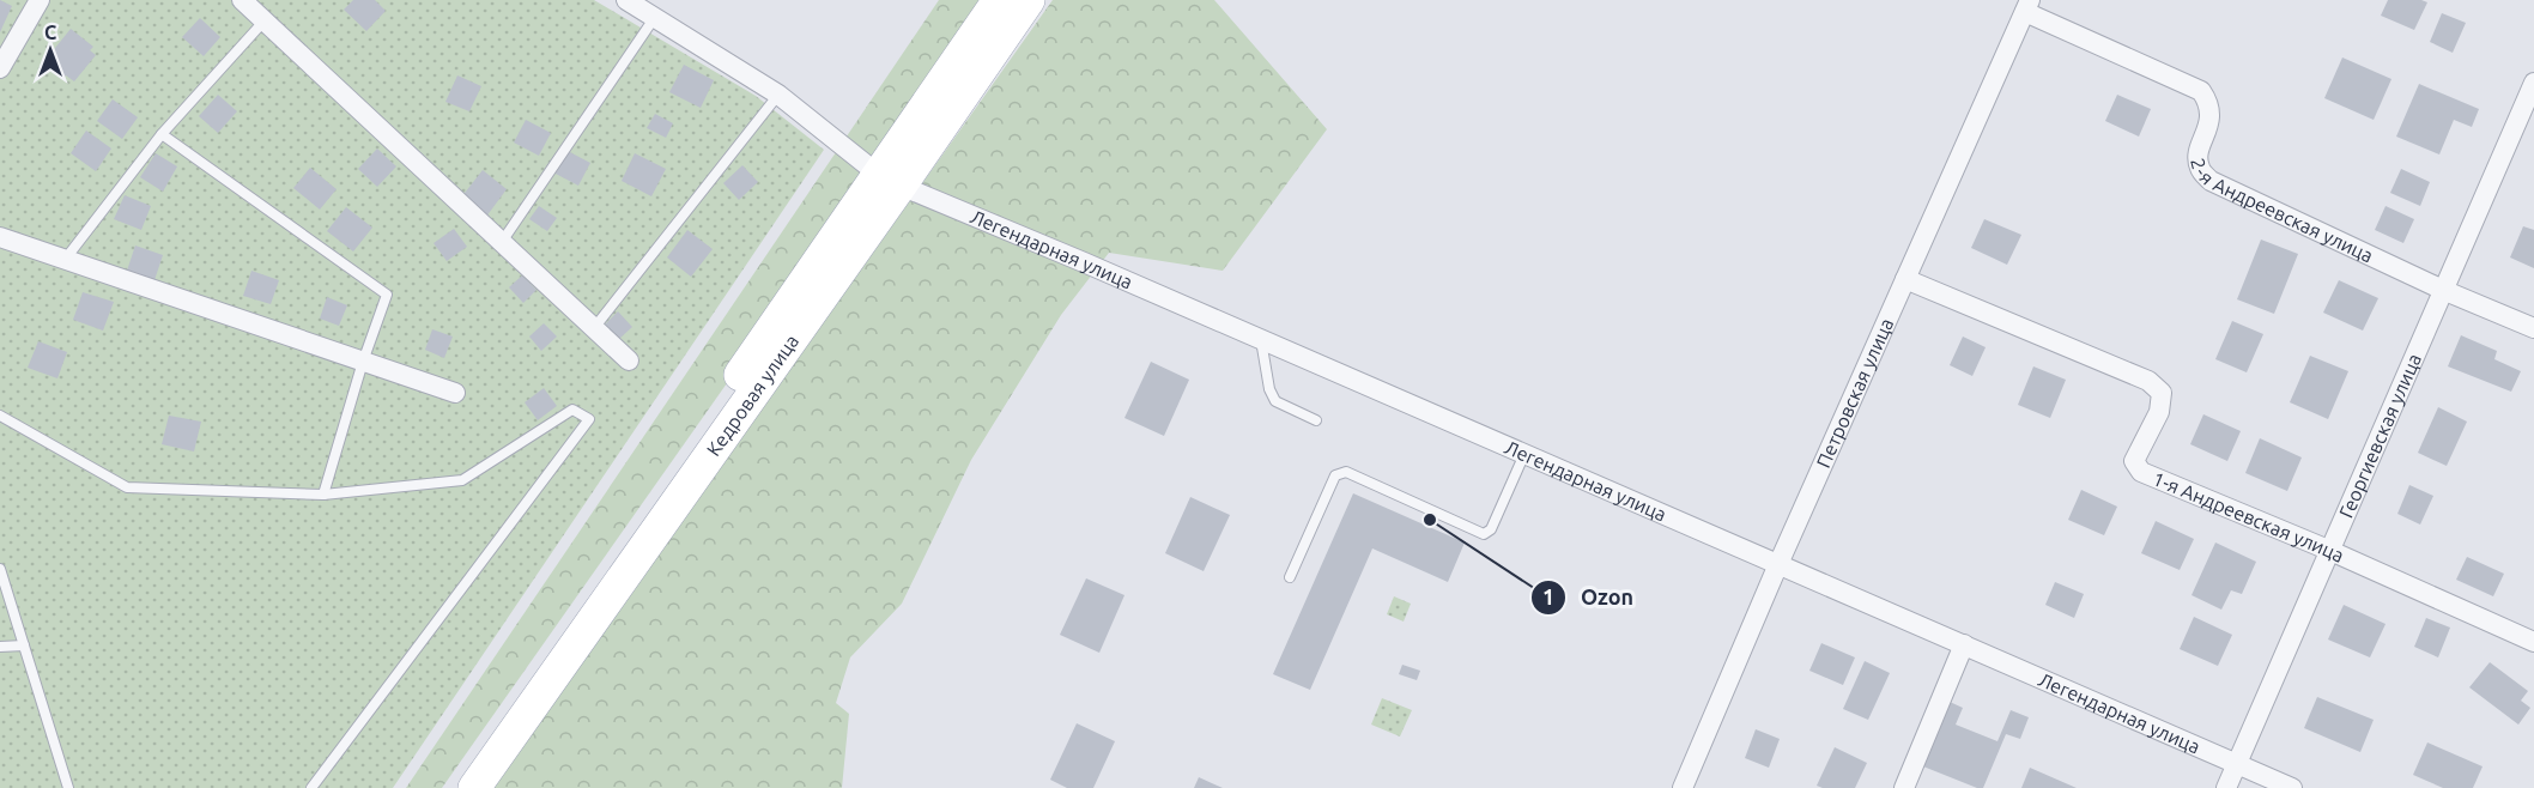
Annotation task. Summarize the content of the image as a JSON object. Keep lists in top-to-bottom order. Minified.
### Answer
{"streets":{"main road":["Кедровая улица"],"street":["2-я Андреевская улица","Легендарная улица","Петровская улица","Георгиевская улица","1-я Андреевская улица"]},"crossings":[["2-я Андреевская улица","Петровская улица"],["2-я Андреевская улица","Георгиевская улица"],["Легендарная улица","Петровская улица"],["Легендарная улица","Кедровая улица"],["Легендарная улица","Георгиевская улица"],["Петровская улица","1-я Андреевская улица"],["Георгиевская улица","1-я Андреевская улица"]],"places":["Ozon"],"north":"top"}
